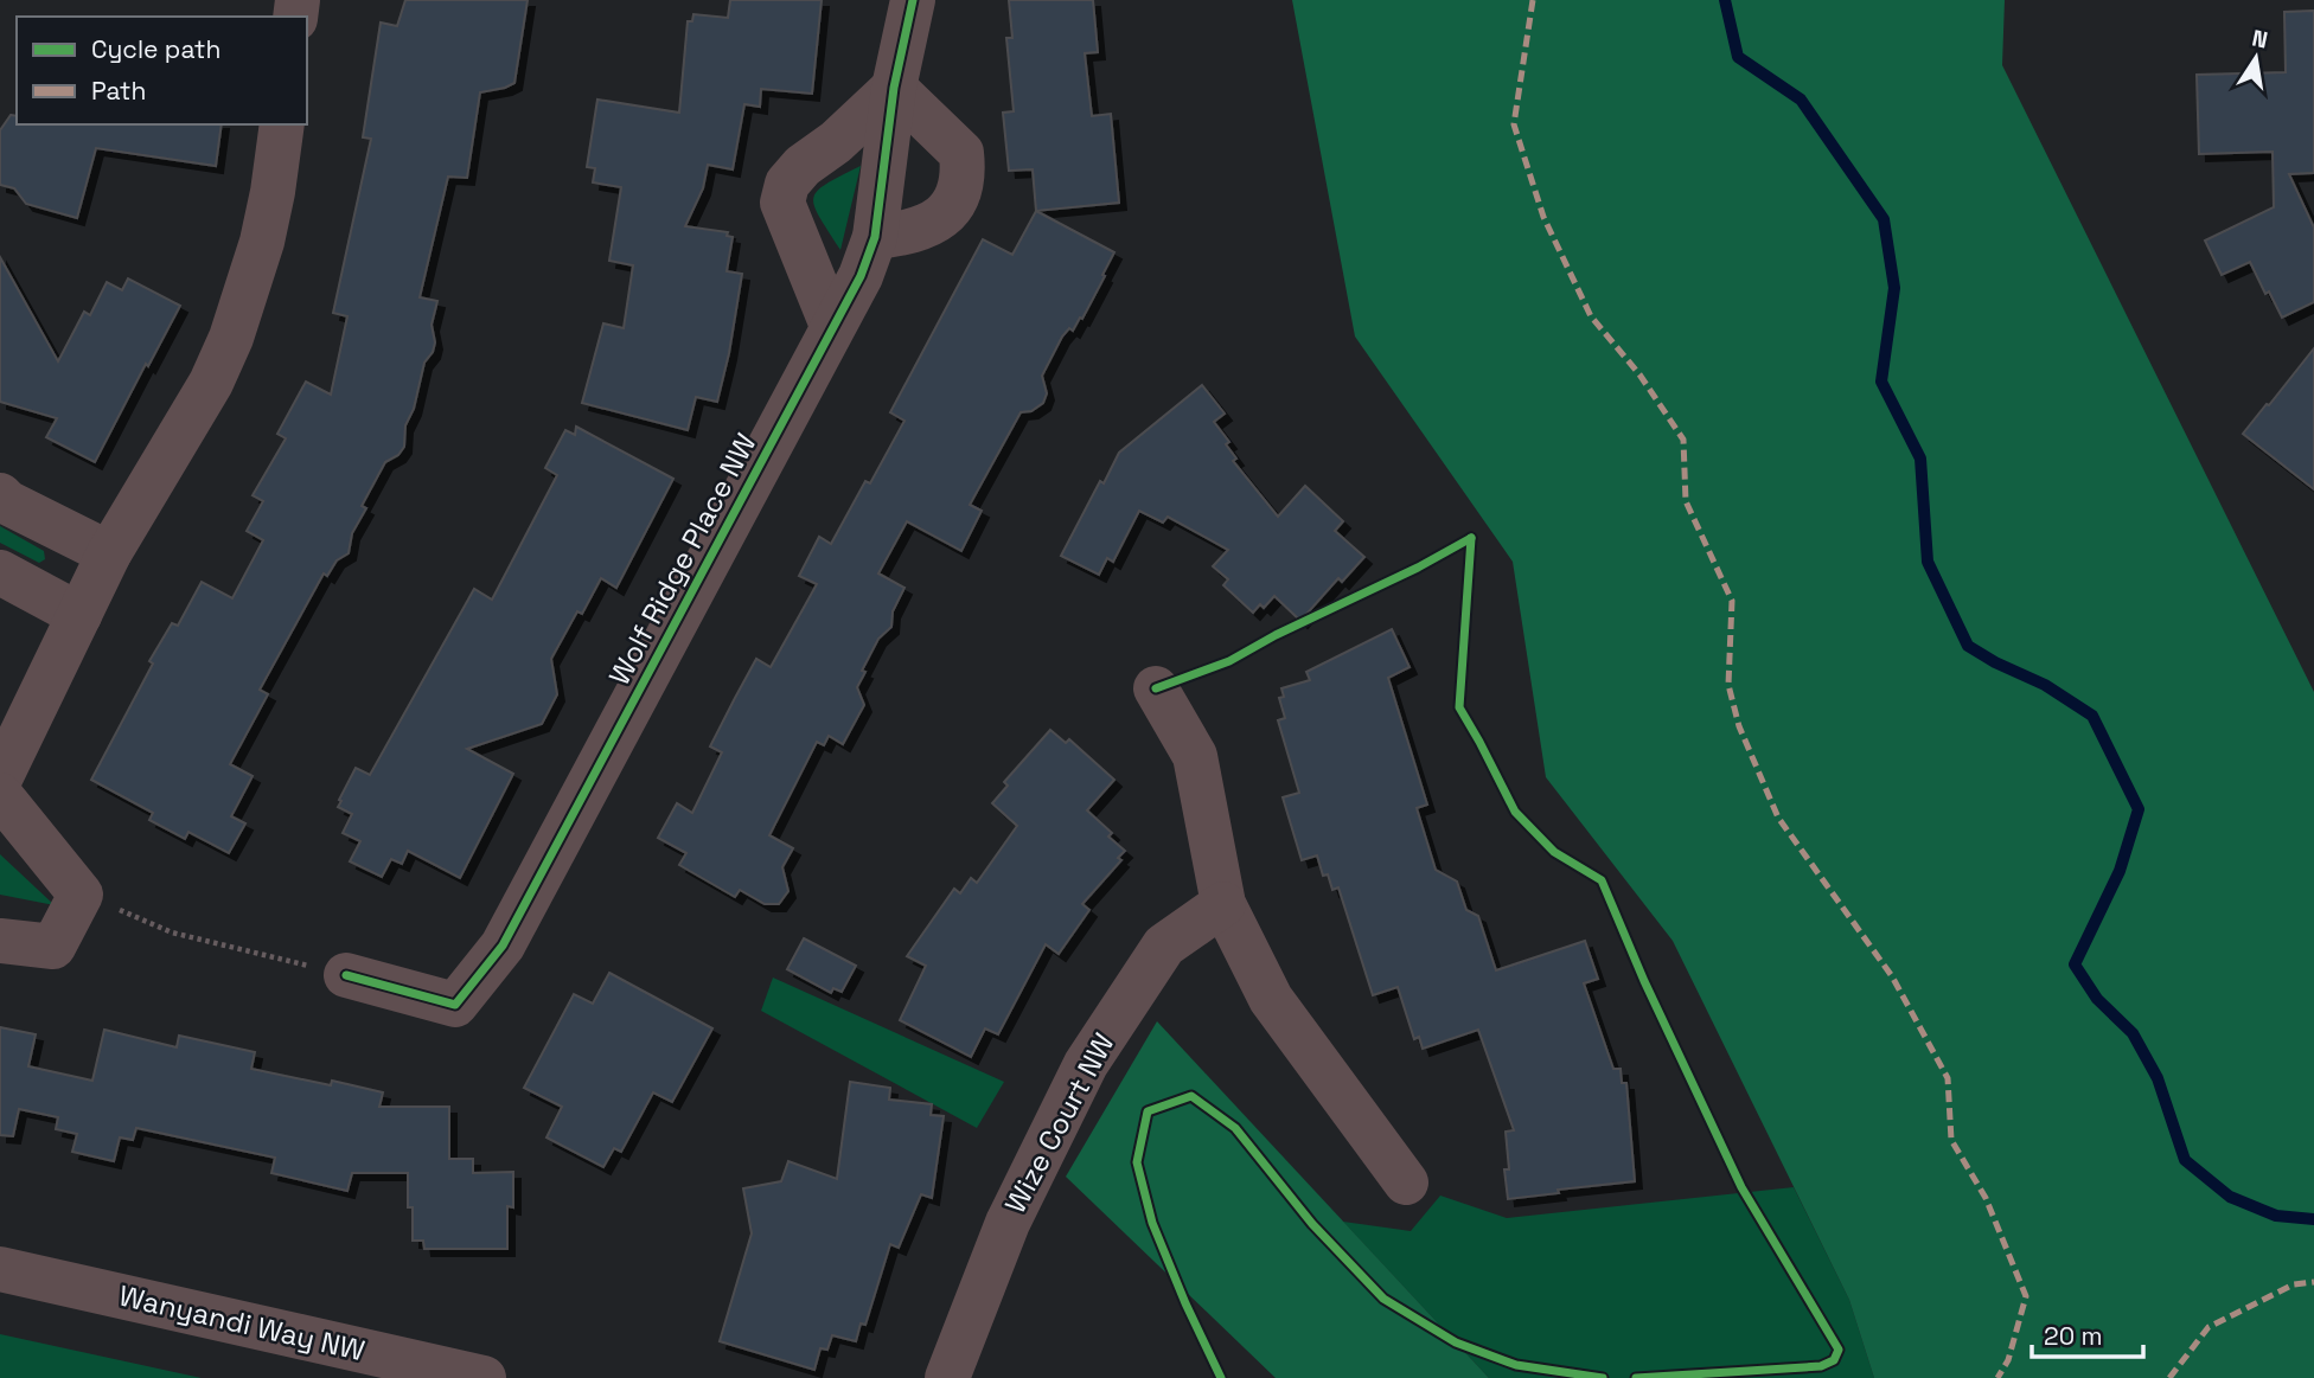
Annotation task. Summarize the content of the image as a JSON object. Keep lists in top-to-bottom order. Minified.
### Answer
{"streets":{"street":["Wolf Ridge Place NW","Wize Court NW","Wanyandi Way NW"]},"legend":["Cycle path","Path"],"scale_bar":"20 m","north":"top"}
